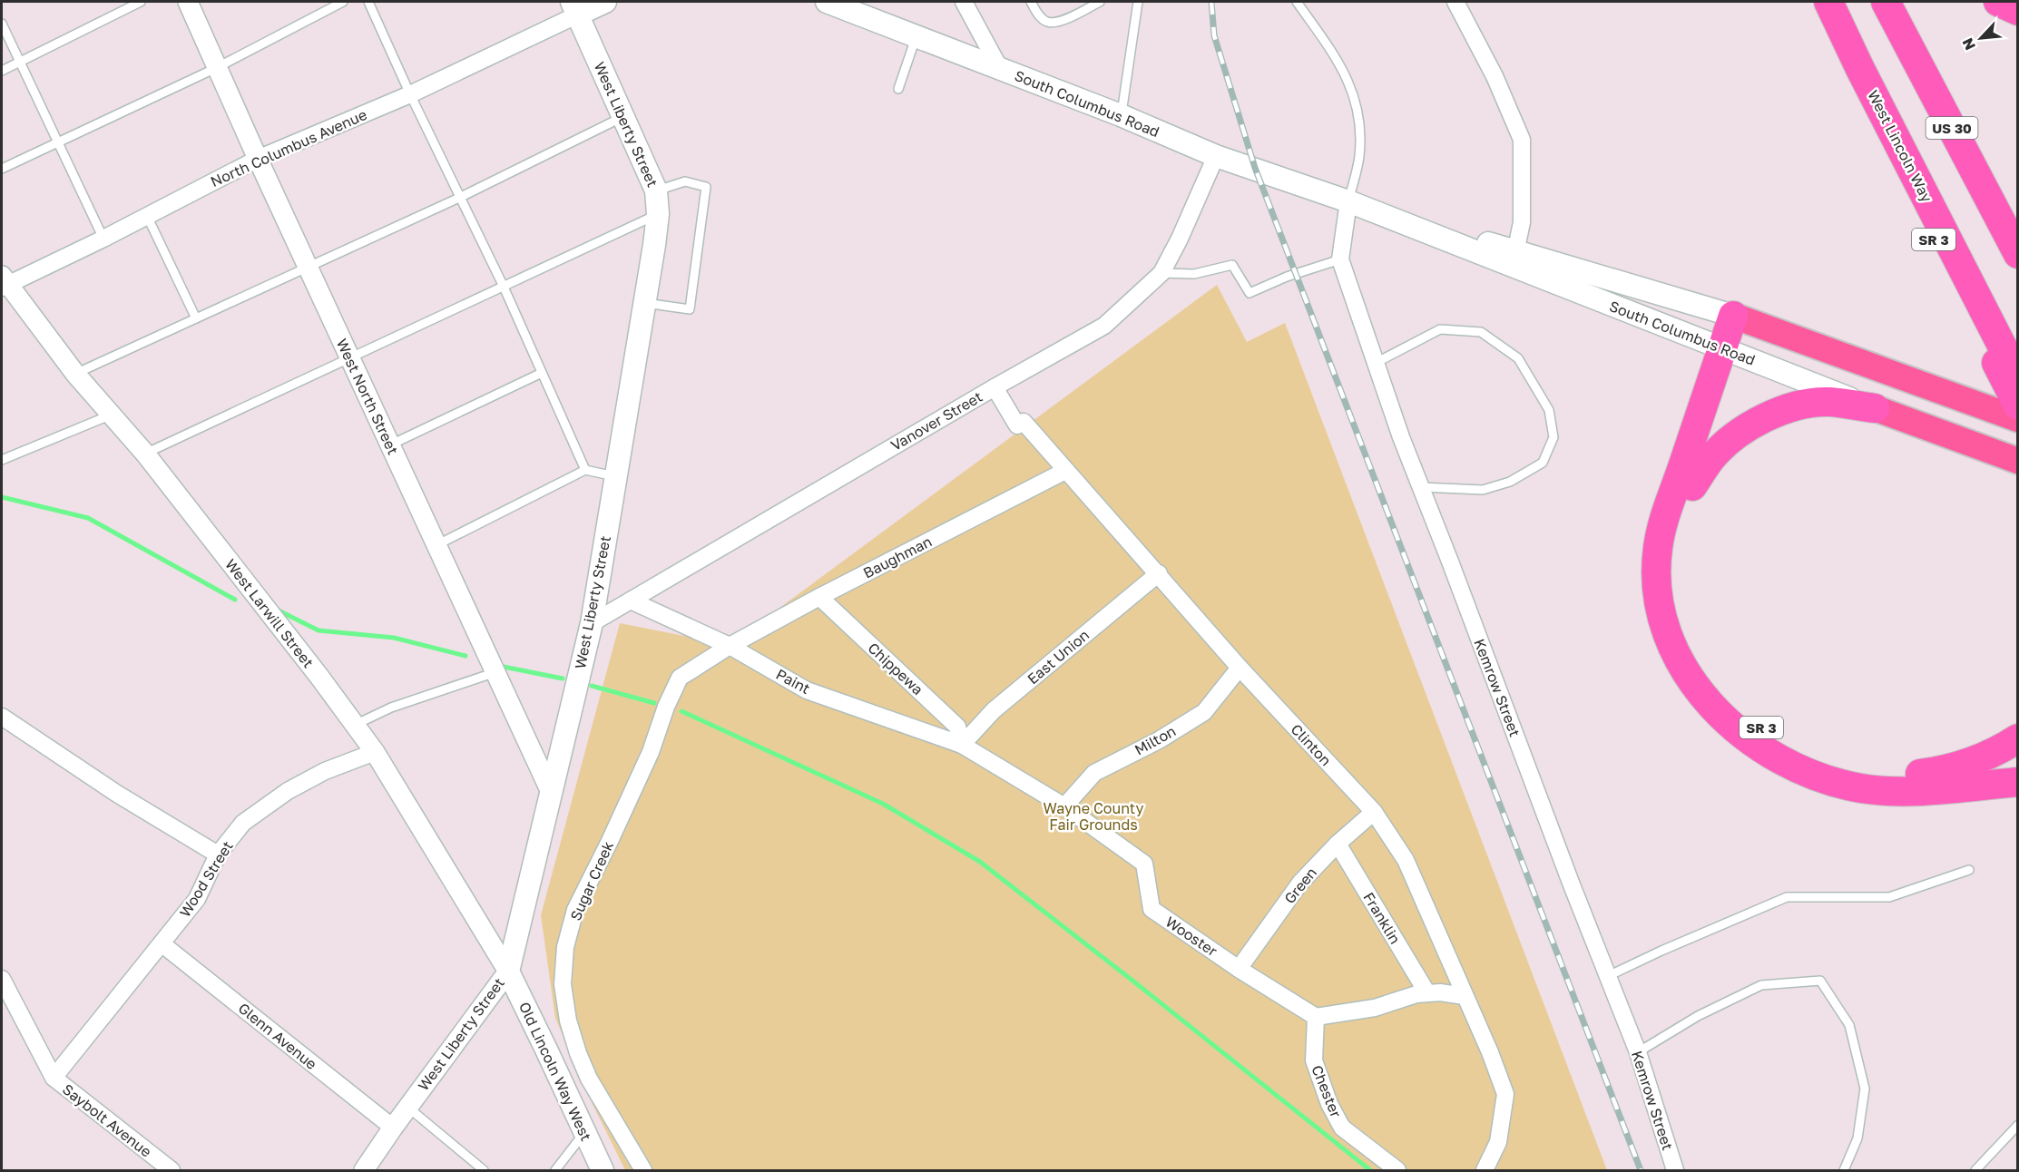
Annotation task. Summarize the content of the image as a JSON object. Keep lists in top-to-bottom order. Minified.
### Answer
{"streets":{"highway":["South Columbus Road","US 30","West Lincoln Way","SR 3"],"main road":["West Liberty Street","Old Lincoln Way West"],"street":["North Columbus Avenue","West North Street","Vanover Street","Baughman","West Larwill Street","East Union","Chippewa","Paint","Kemrow Street","Milton","Clinton","Wood Street","Sugar Creek","Green","Franklin","Wooster","Glenn Avenue","Chester","Saybolt Avenue"]},"crossings":[["South Columbus Road","SR 3"],["South Columbus Road","Vanover Street"],["South Columbus Road","Kemrow Street"],["West Liberty Street","North Columbus Avenue"],["West Liberty Street","West North Street"],["West Liberty Street","Vanover Street"],["West Liberty Street","West Larwill Street"],["West Liberty Street","Glenn Avenue"],["West Liberty Street","Old Lincoln Way West"],["West Lincoln Way","SR 3"],["North Columbus Avenue","West North Street"],["North Columbus Avenue","West Larwill Street"],["Vanover Street","Paint"],["Vanover Street","Clinton"],["Baughman","Chippewa"],["Baughman","Paint"],["Baughman","Clinton"],["Baughman","Sugar Creek"],["West Larwill Street","Wood Street"],["West Larwill Street","Old Lincoln Way West"],["East Union","Chippewa"],["East Union","Paint"],["East Union","Clinton"],["East Union","Wooster"],["Chippewa","Paint"],["Chippewa","Wooster"],["Paint","Sugar Creek"],["Paint","Wooster"],["Milton","Clinton"],["Milton","Wooster"],["Clinton","Green"],["Wood Street","Glenn Avenue"],["Wood Street","Saybolt Avenue"],["Green","Franklin"],["Green","Wooster"],["Wooster","Chester"]],"parks":["Wayne County Fair Grounds"],"north":"bottom left"}
